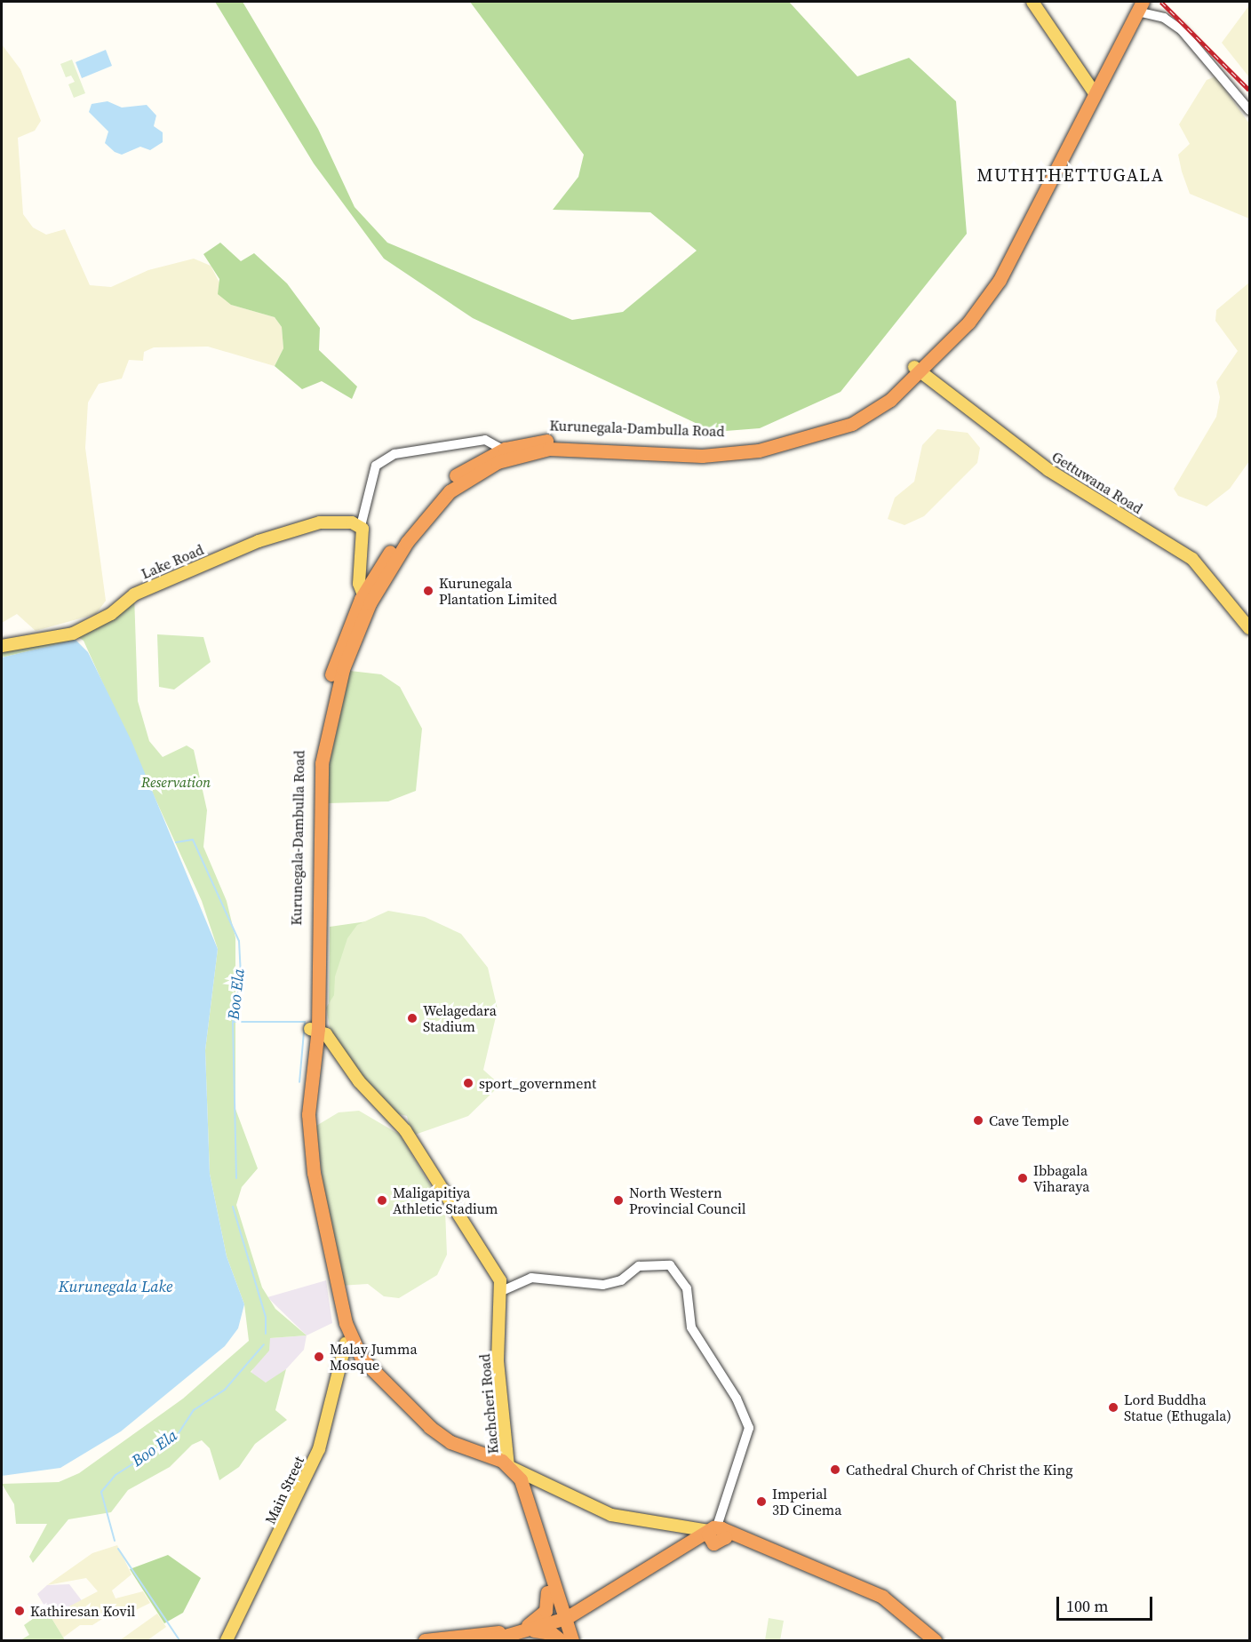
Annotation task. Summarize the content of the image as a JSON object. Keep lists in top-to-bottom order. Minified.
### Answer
{"streets":{"highway":["Kurunegala-Dambulla Road"],"main road":["Gettuwana Road","Lake Road","Kachcheri Road","Main Street"]},"crossings":[["Kurunegala-Dambulla Road","Gettuwana Road"],["Kurunegala-Dambulla Road","Kachcheri Road"],["Kurunegala-Dambulla Road","Main Street"]],"districts":["MUTHTHETTUGALA"],"water":["Boo Ela","Kurunegala Lake"],"parks":["Reservation"],"places":["Kurunegala Plantation Limited","Welagedara Stadium","sport_government","Cave Temple","Ibbagala Viharaya","Maligapitiya Athletic Stadium","North Western Provincial Council","Malay Jumma Mosque","Lord Buddha Statue (Ethugala)","Cathedral Church of Christ the King","Imperial 3D Cinema","Kathiresan Kovil"],"scale_bar":"100 m"}
